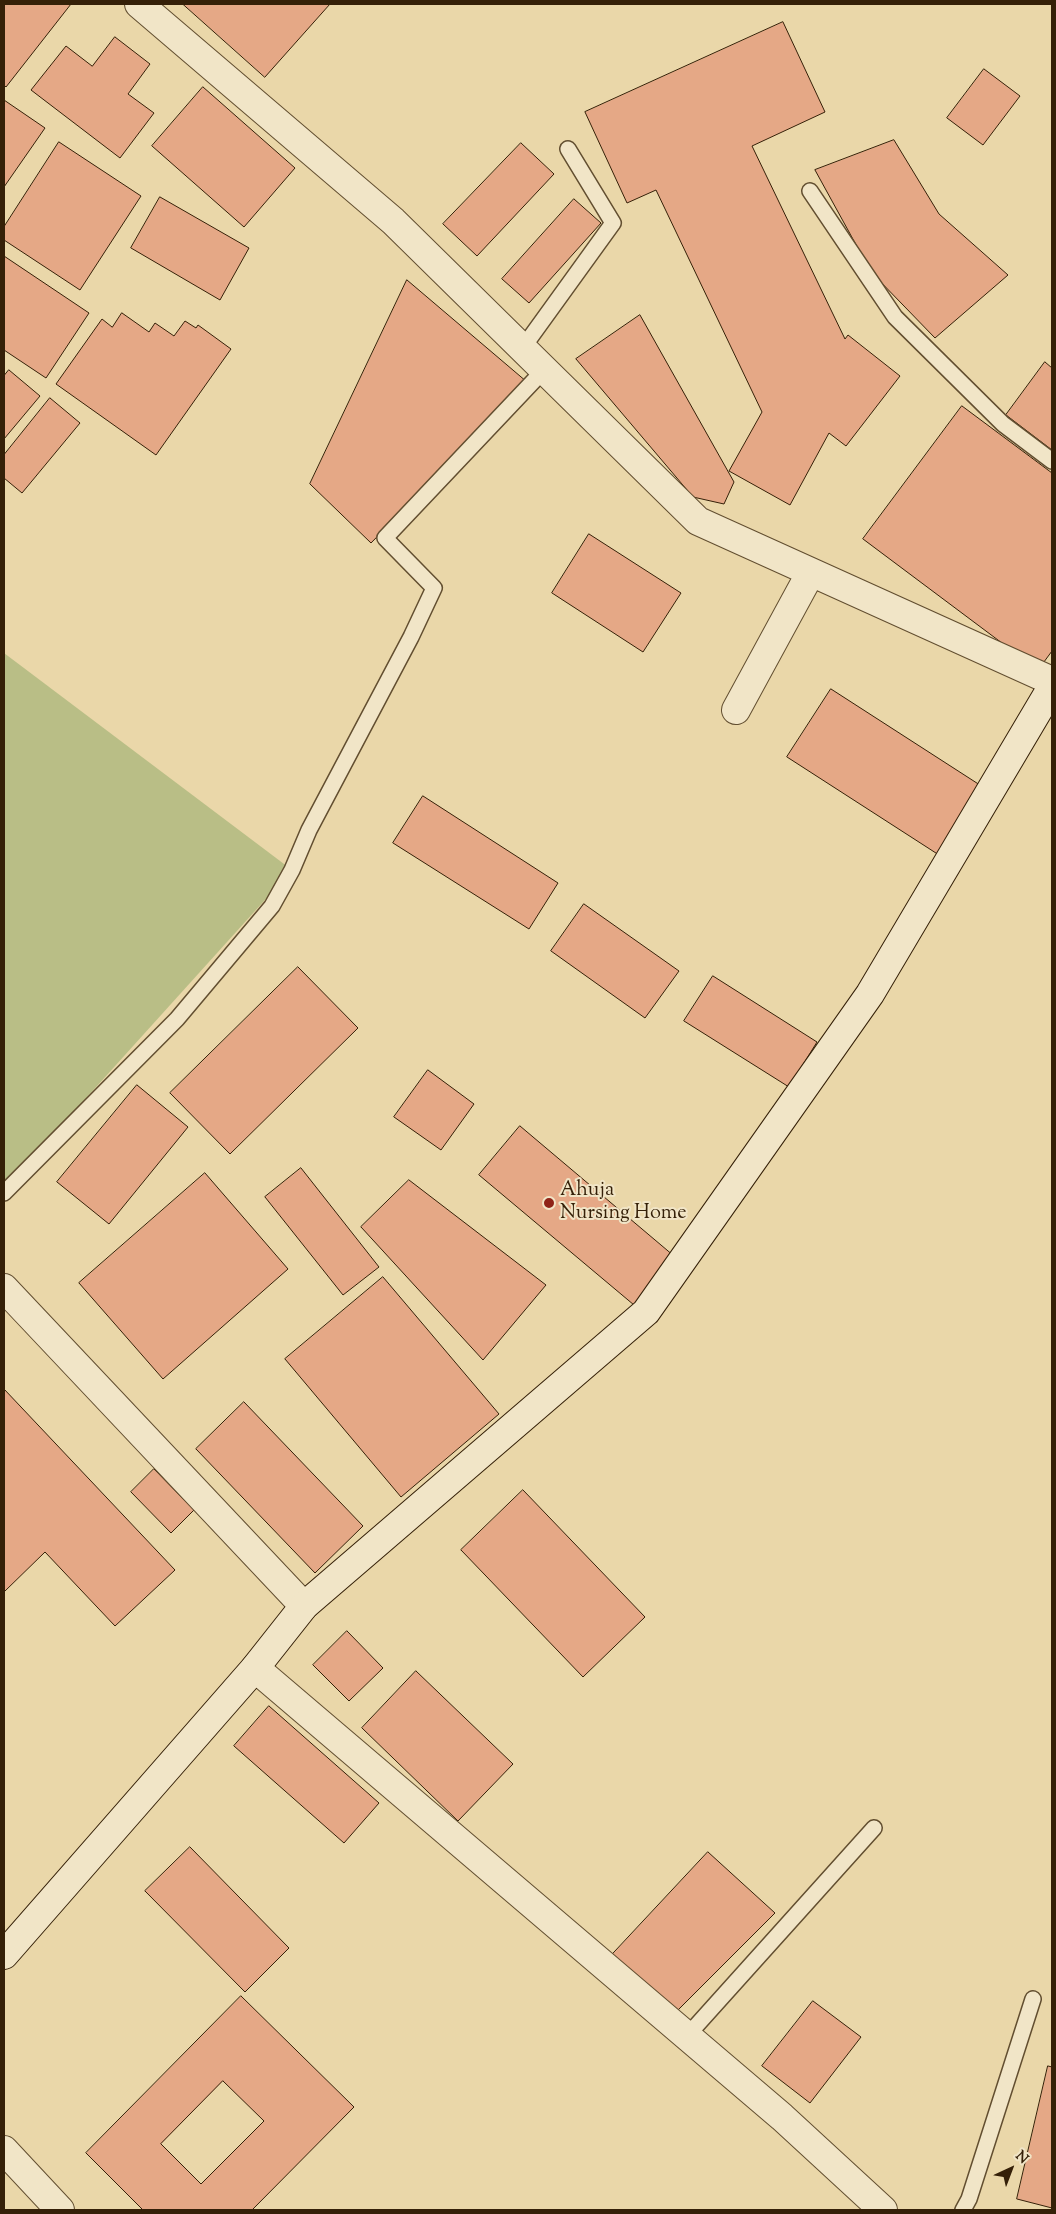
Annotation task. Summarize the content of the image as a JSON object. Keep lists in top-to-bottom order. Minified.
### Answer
{"places":["Ahuja Nursing Home"],"north":"top right"}
